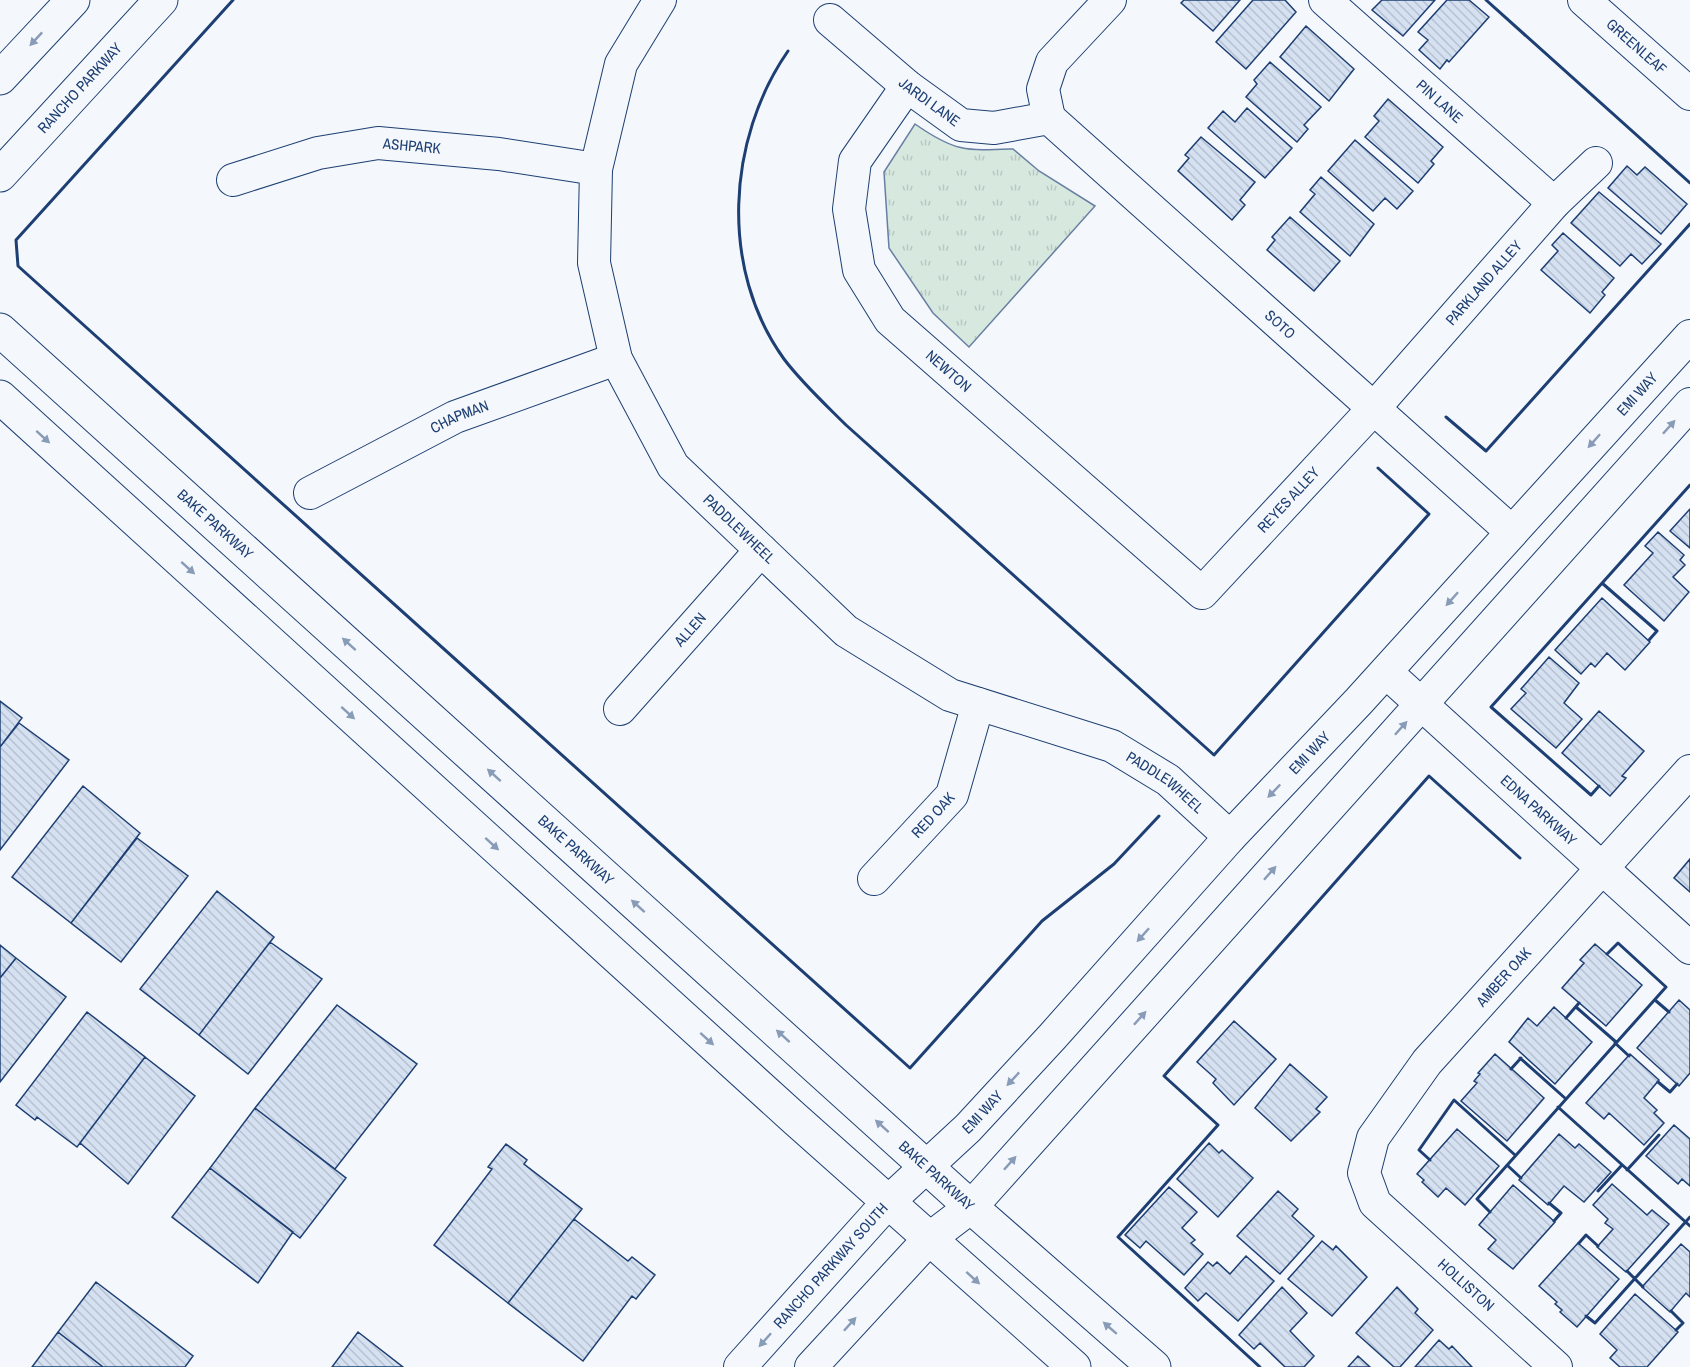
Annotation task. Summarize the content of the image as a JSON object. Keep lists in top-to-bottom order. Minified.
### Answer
{"streets":{"main road":["RANCHO PARKWAY","BAKE PARKWAY"],"street":["GREENLEAF","JARDI LANE","PIN LANE","ASHPARK","PARKLAND ALLEY","SOTO","NEWTON","EMI WAY","CHAPMAN","REYES ALLEY","PADDLEWHEEL","ALLEN","EDNA PARKWAY","RED OAK","AMBER OAK","RANCHO PARKWAY SOUTH","HOLLISTON"]},"crossings":[["JARDI LANE","SOTO"],["JARDI LANE","NEWTON"],["PIN LANE","PARKLAND ALLEY"],["ASHPARK","PADDLEWHEEL"],["PARKLAND ALLEY","SOTO"],["PARKLAND ALLEY","REYES ALLEY"],["SOTO","EMI WAY"],["SOTO","REYES ALLEY"],["NEWTON","REYES ALLEY"],["EMI WAY","BAKE PARKWAY"],["EMI WAY","PADDLEWHEEL"],["EMI WAY","EDNA PARKWAY"],["EMI WAY","RANCHO PARKWAY SOUTH"],["CHAPMAN","PADDLEWHEEL"],["BAKE PARKWAY","RANCHO PARKWAY SOUTH"],["PADDLEWHEEL","ALLEN"],["PADDLEWHEEL","RED OAK"],["EDNA PARKWAY","AMBER OAK"],["AMBER OAK","HOLLISTON"]]}
